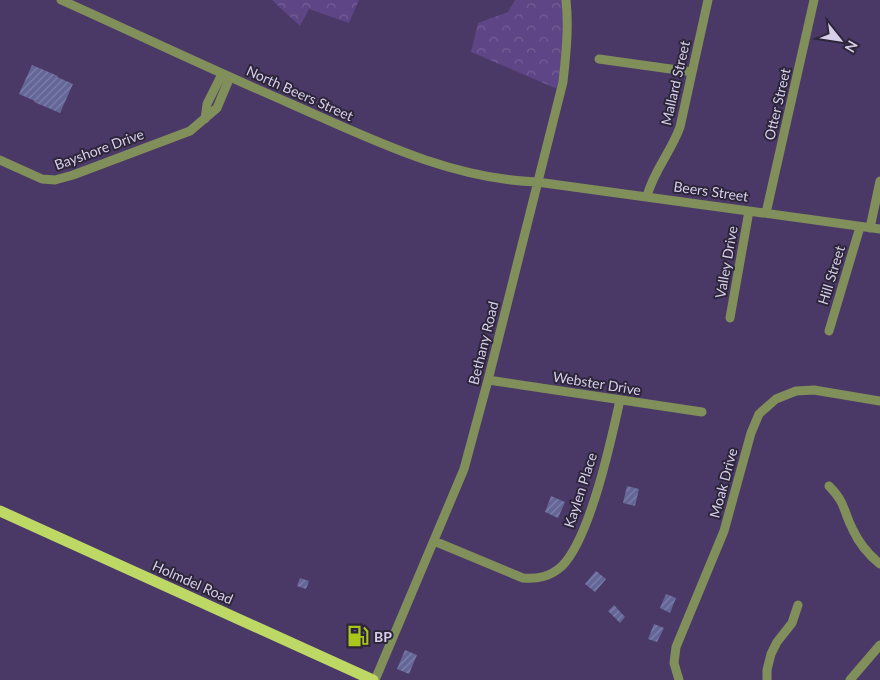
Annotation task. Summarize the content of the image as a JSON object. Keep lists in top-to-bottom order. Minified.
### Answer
{"streets":{"main road":["Holmdel Road"],"street":["Mallard Street","North Beers Street","Otter Street","Bayshore Drive","Beers Street","Valley Drive","Hill Street","Bethany Road","Webster Drive","Moak Drive","Kaylen Place"]},"crossings":[["Mallard Street","Beers Street"],["North Beers Street","Bayshore Drive"],["North Beers Street","Beers Street"],["North Beers Street","Bethany Road"],["Otter Street","Beers Street"],["Beers Street","Valley Drive"],["Beers Street","Hill Street"],["Beers Street","Bethany Road"],["Bethany Road","Webster Drive"],["Bethany Road","Kaylen Place"],["Bethany Road","Holmdel Road"],["Webster Drive","Kaylen Place"]],"places":{"fuel station":["BP"]},"north":"bottom right"}
